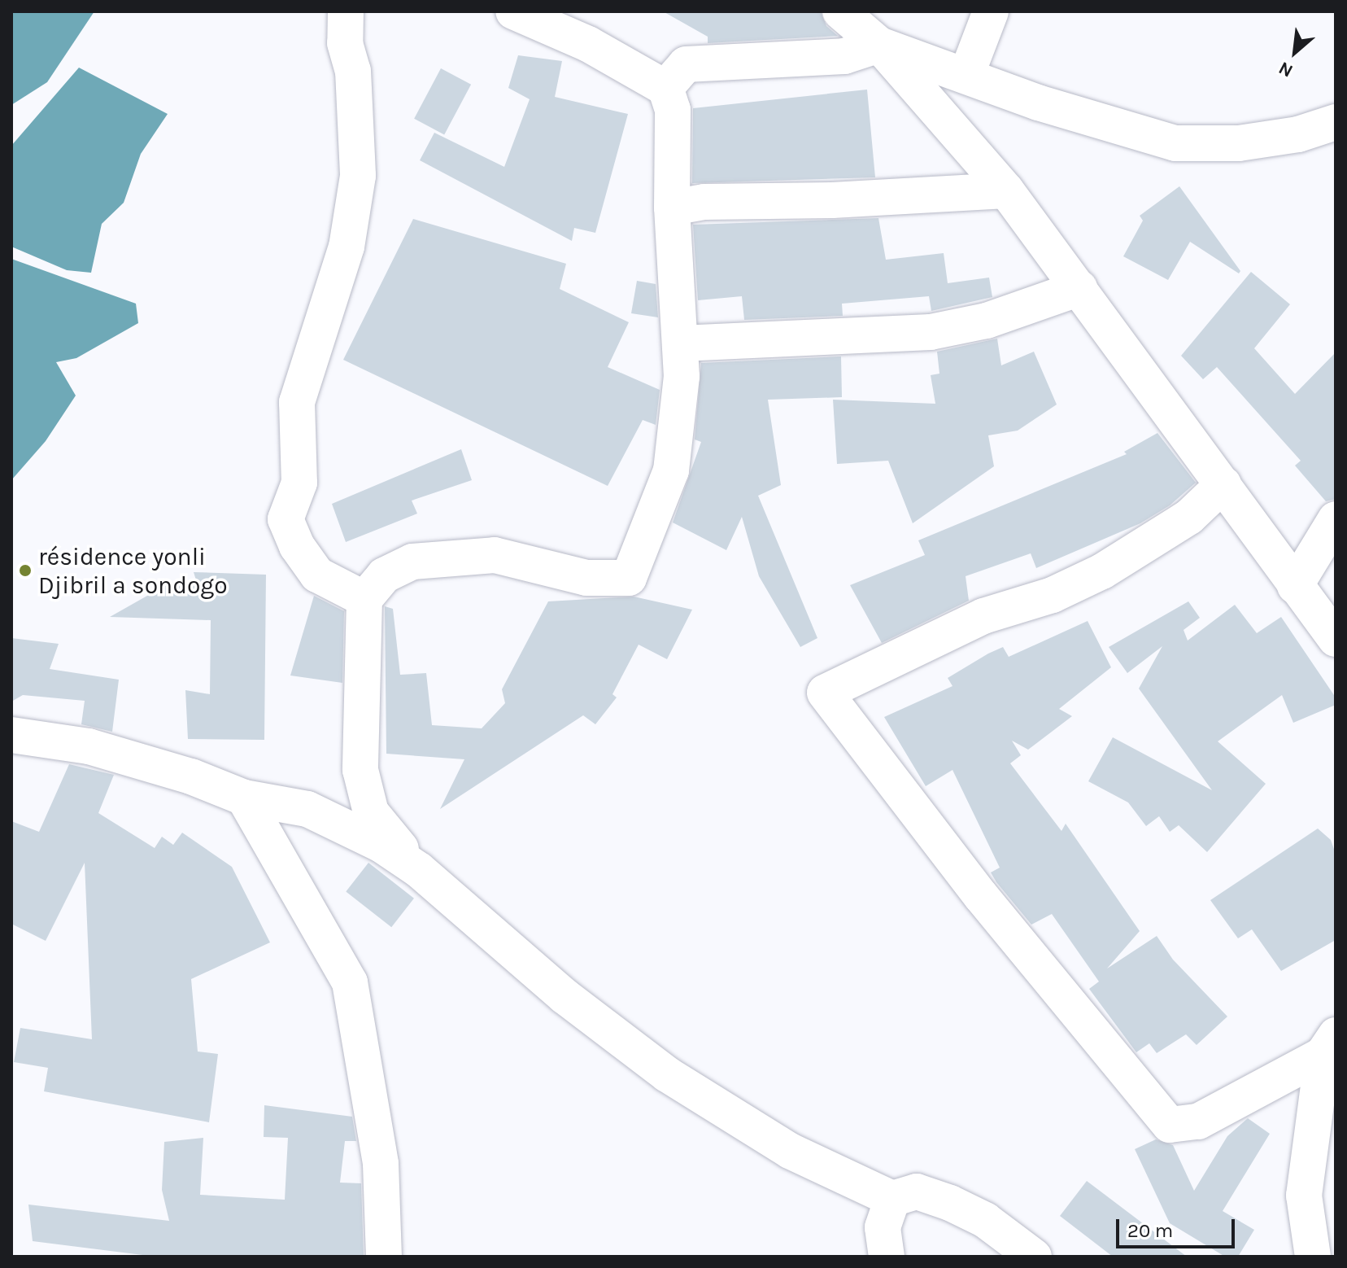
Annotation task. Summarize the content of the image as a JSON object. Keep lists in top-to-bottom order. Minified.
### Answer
{"places":["résidence yonli Djibril a sondogo"],"scale_bar":"20 m","north":"bottom left"}
